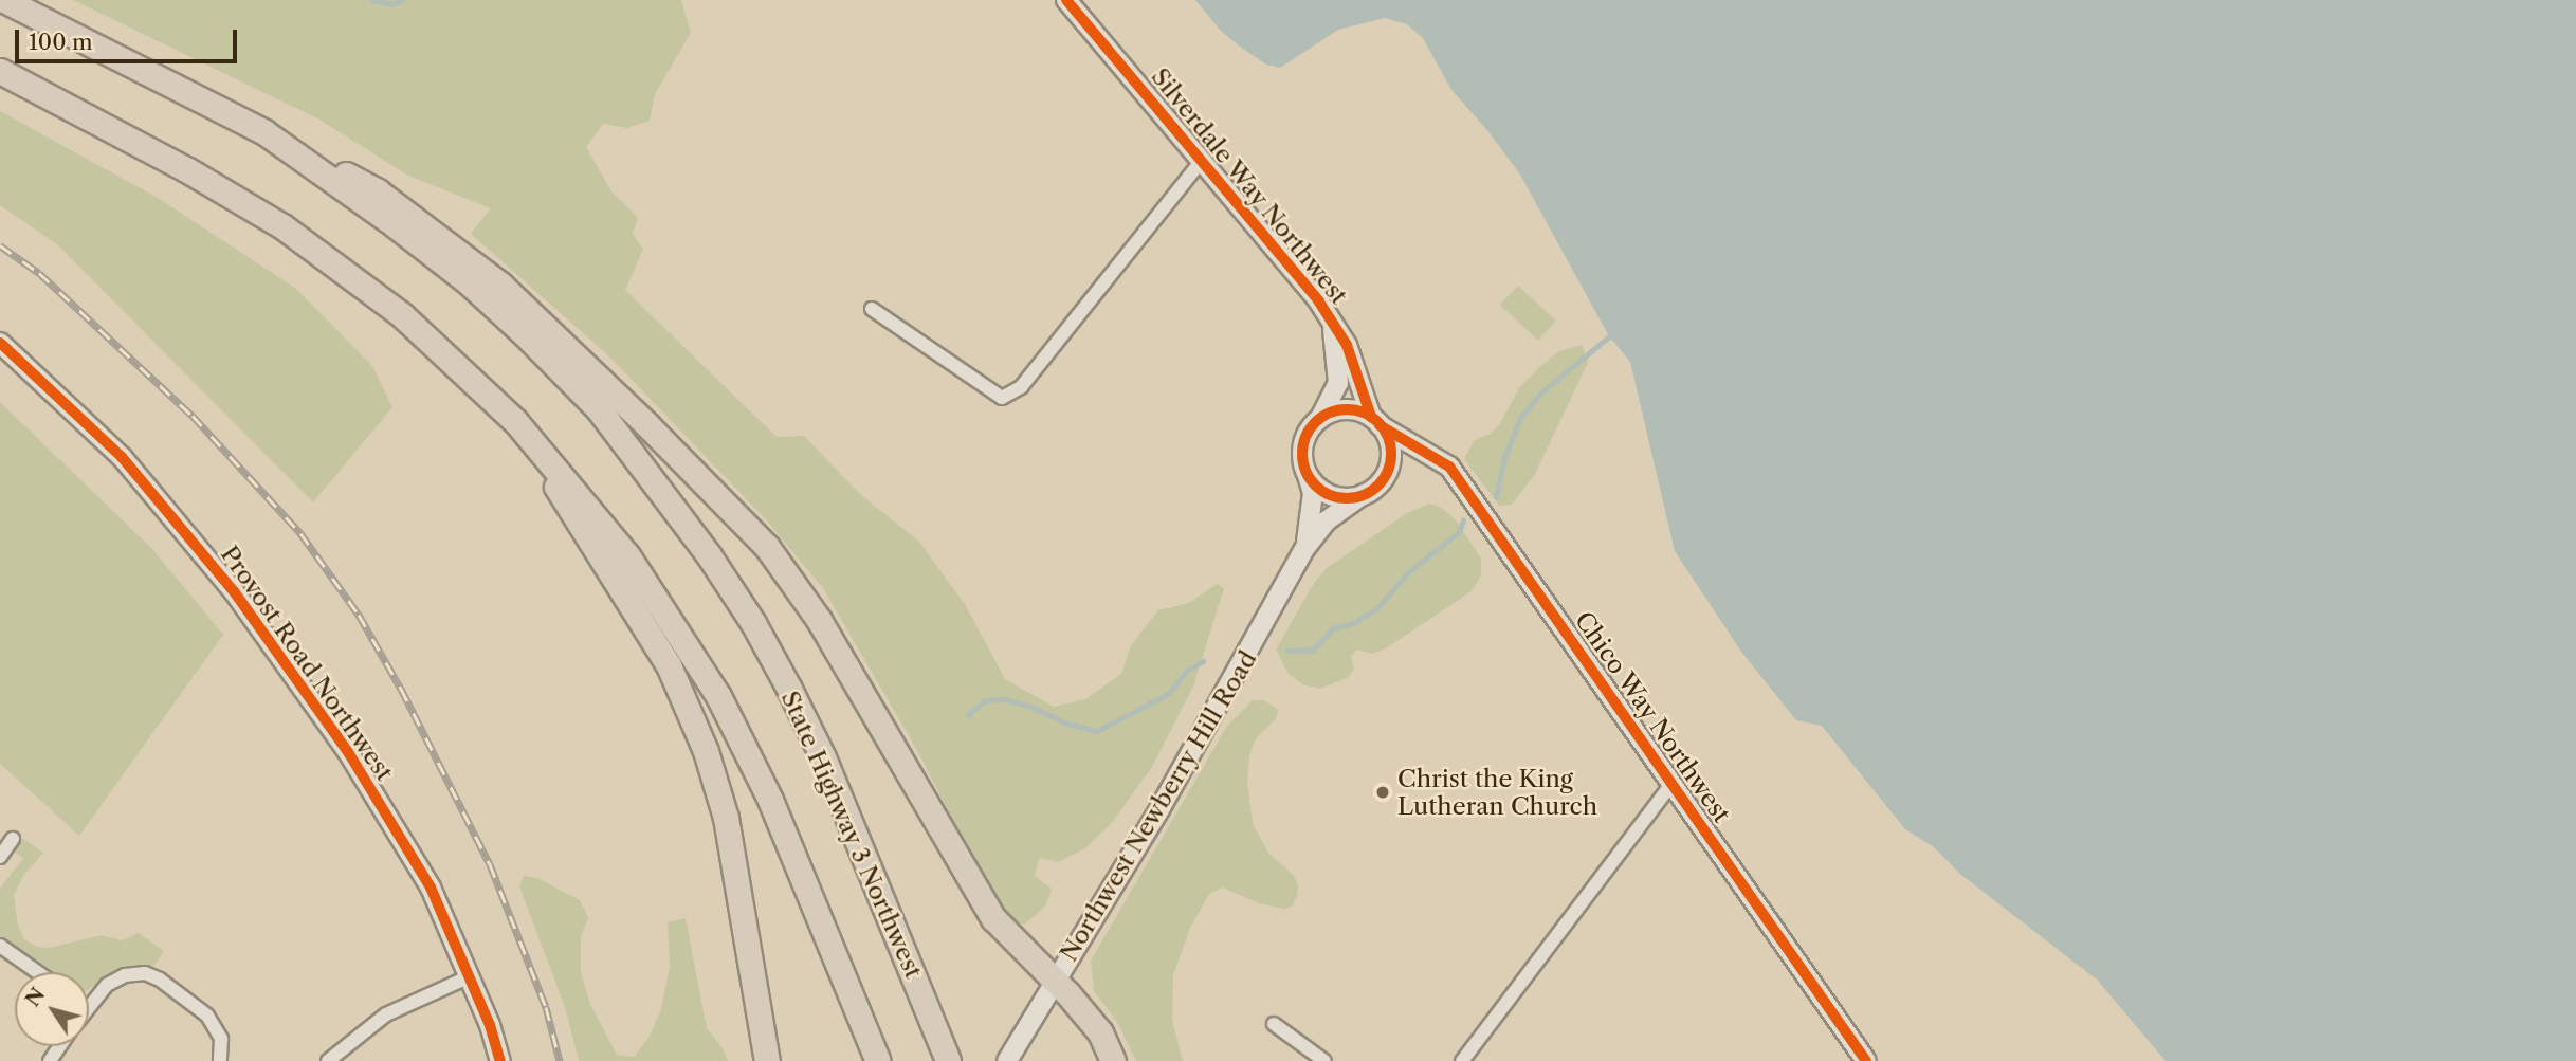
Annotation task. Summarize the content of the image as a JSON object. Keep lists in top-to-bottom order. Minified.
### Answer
{"streets":{"highway":["State Highway 3 Northwest"],"main road":["Silverdale Way Northwest","Provost Road Northwest","Chico Way Northwest","Northwest Newberry Hill Road"]},"crossings":[["Silverdale Way Northwest","Chico Way Northwest"],["Silverdale Way Northwest","Northwest Newberry Hill Road"],["Chico Way Northwest","Northwest Newberry Hill Road"]],"places":["Christ the King Lutheran Church"],"scale_bar":"100 m","north":"top left"}
